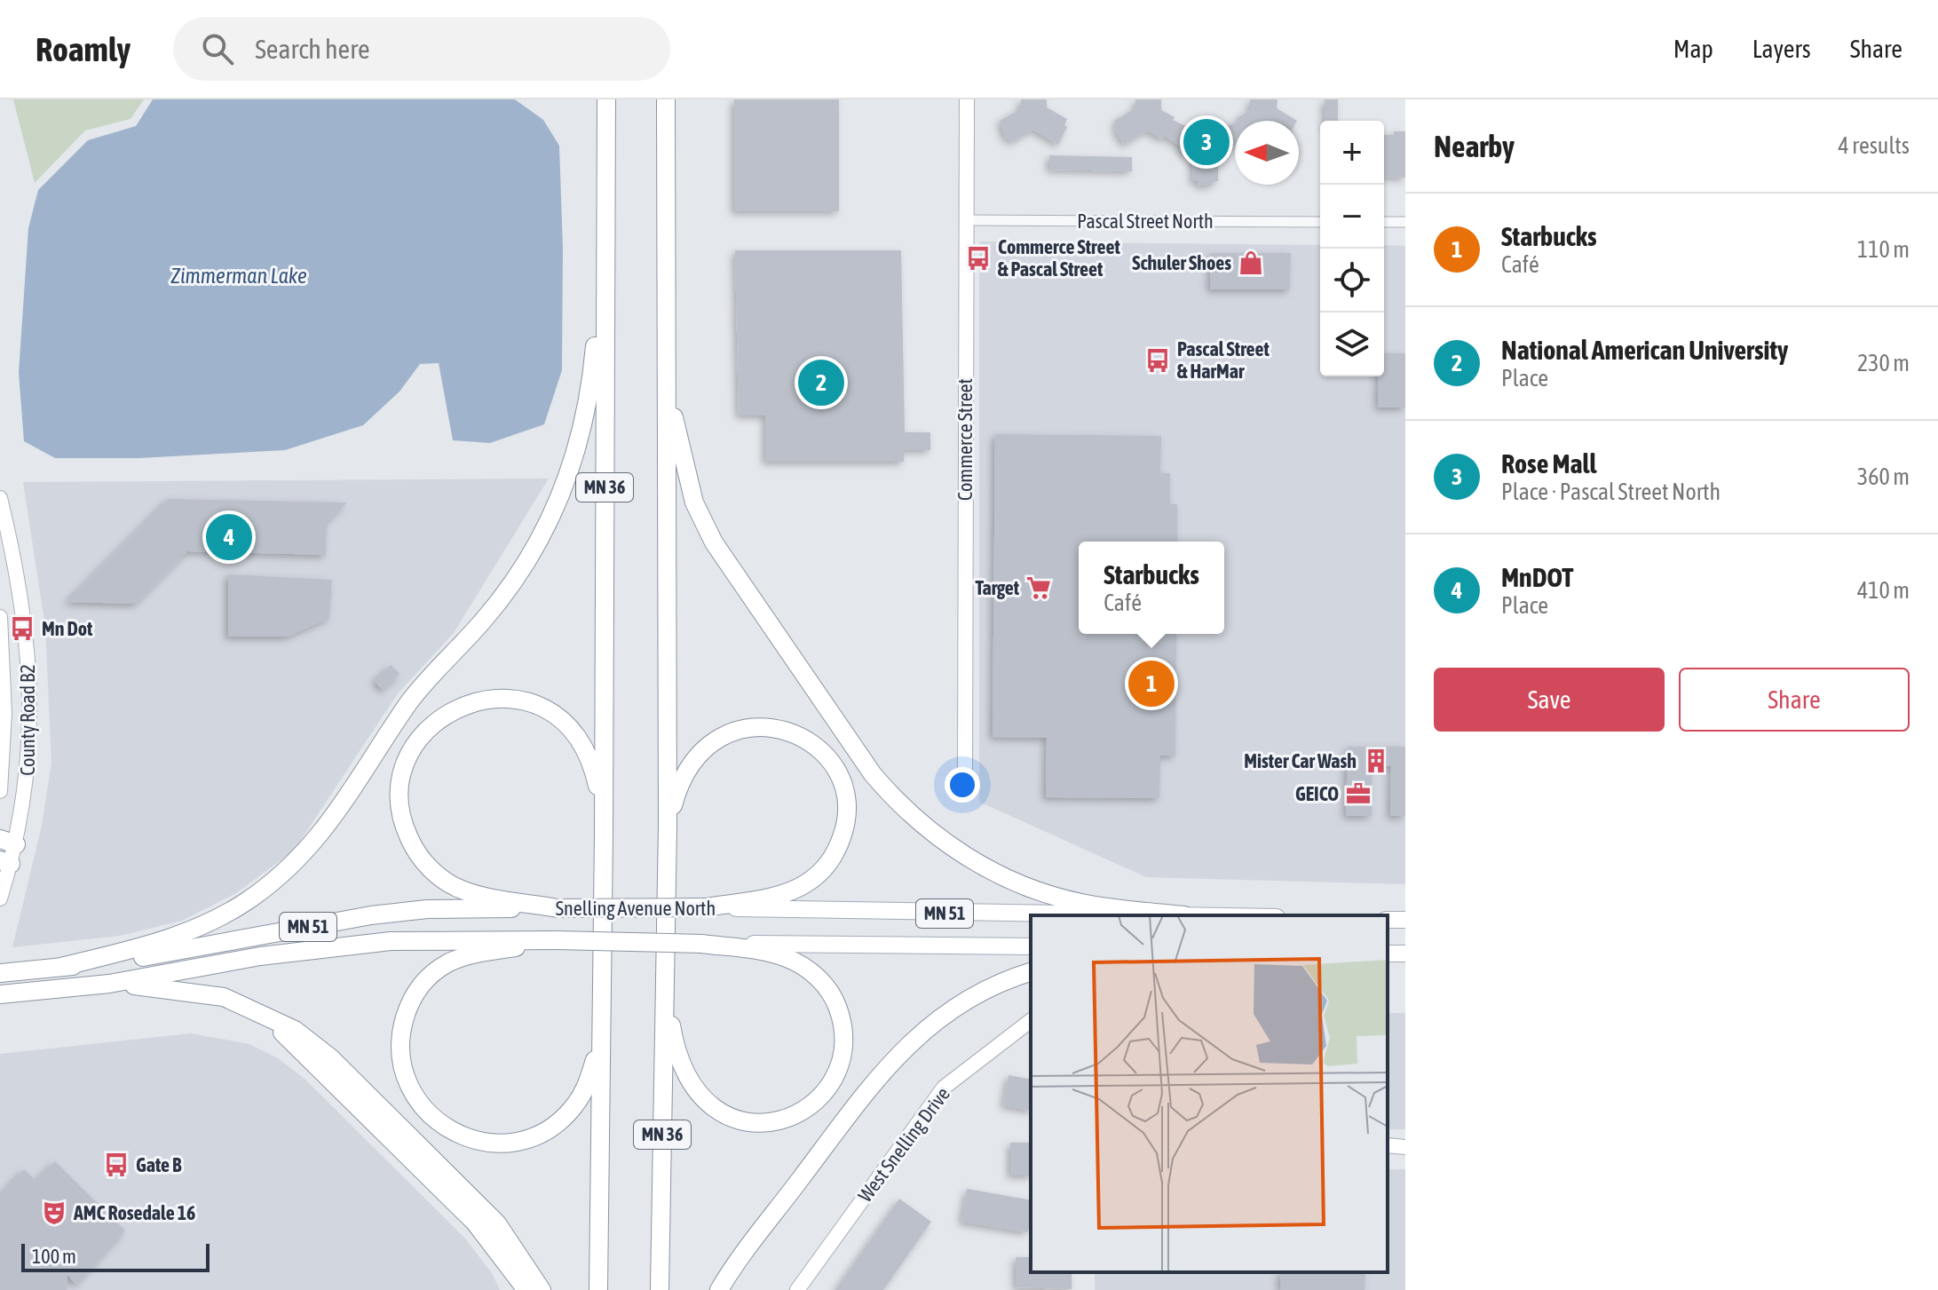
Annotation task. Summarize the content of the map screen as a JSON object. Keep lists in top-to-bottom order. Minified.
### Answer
{"streets":{"highway":["MN 36","Snelling Avenue North","MN 51"],"street":["Pascal Street North","Commerce Street","County Road B2","West Snelling Drive"]},"crossings":[["Pascal Street North","Commerce Street"]],"water":["Zimmerman Lake"],"places":{"bus stop":["Commerce Street & Pascal Street","Pascal Street & HarMar","Mn Dot","Gate B"],"shop":["Schuler Shoes"],"supermarket":["Target"],"building":["Mister Car Wash"],"office":["GEICO"],"theatre":["AMC Rosedale 16"]},"scale_bar":"100 m","north":"left","page":{"header":"Roamly","search":"Search here","nav":["Map","Layers","Share"],"heading":["Nearby","4 results"],"pins":["3","2","4","1"],"map_buttons":["+","−"],"list":[{"mark":"1","name":"Starbucks","note":"Café","value":"110 m"},{"mark":"2","name":"National American University","note":"Place","value":"230 m"},{"mark":"3","name":"Rose Mall","note":"Place · Pascal Street North","value":"360 m"},{"mark":"4","name":"MnDOT","note":"Place","value":"410 m"}],"popup":["Starbucks","Café"],"buttons":["Save","Share"],"scale":"100 m"}}
